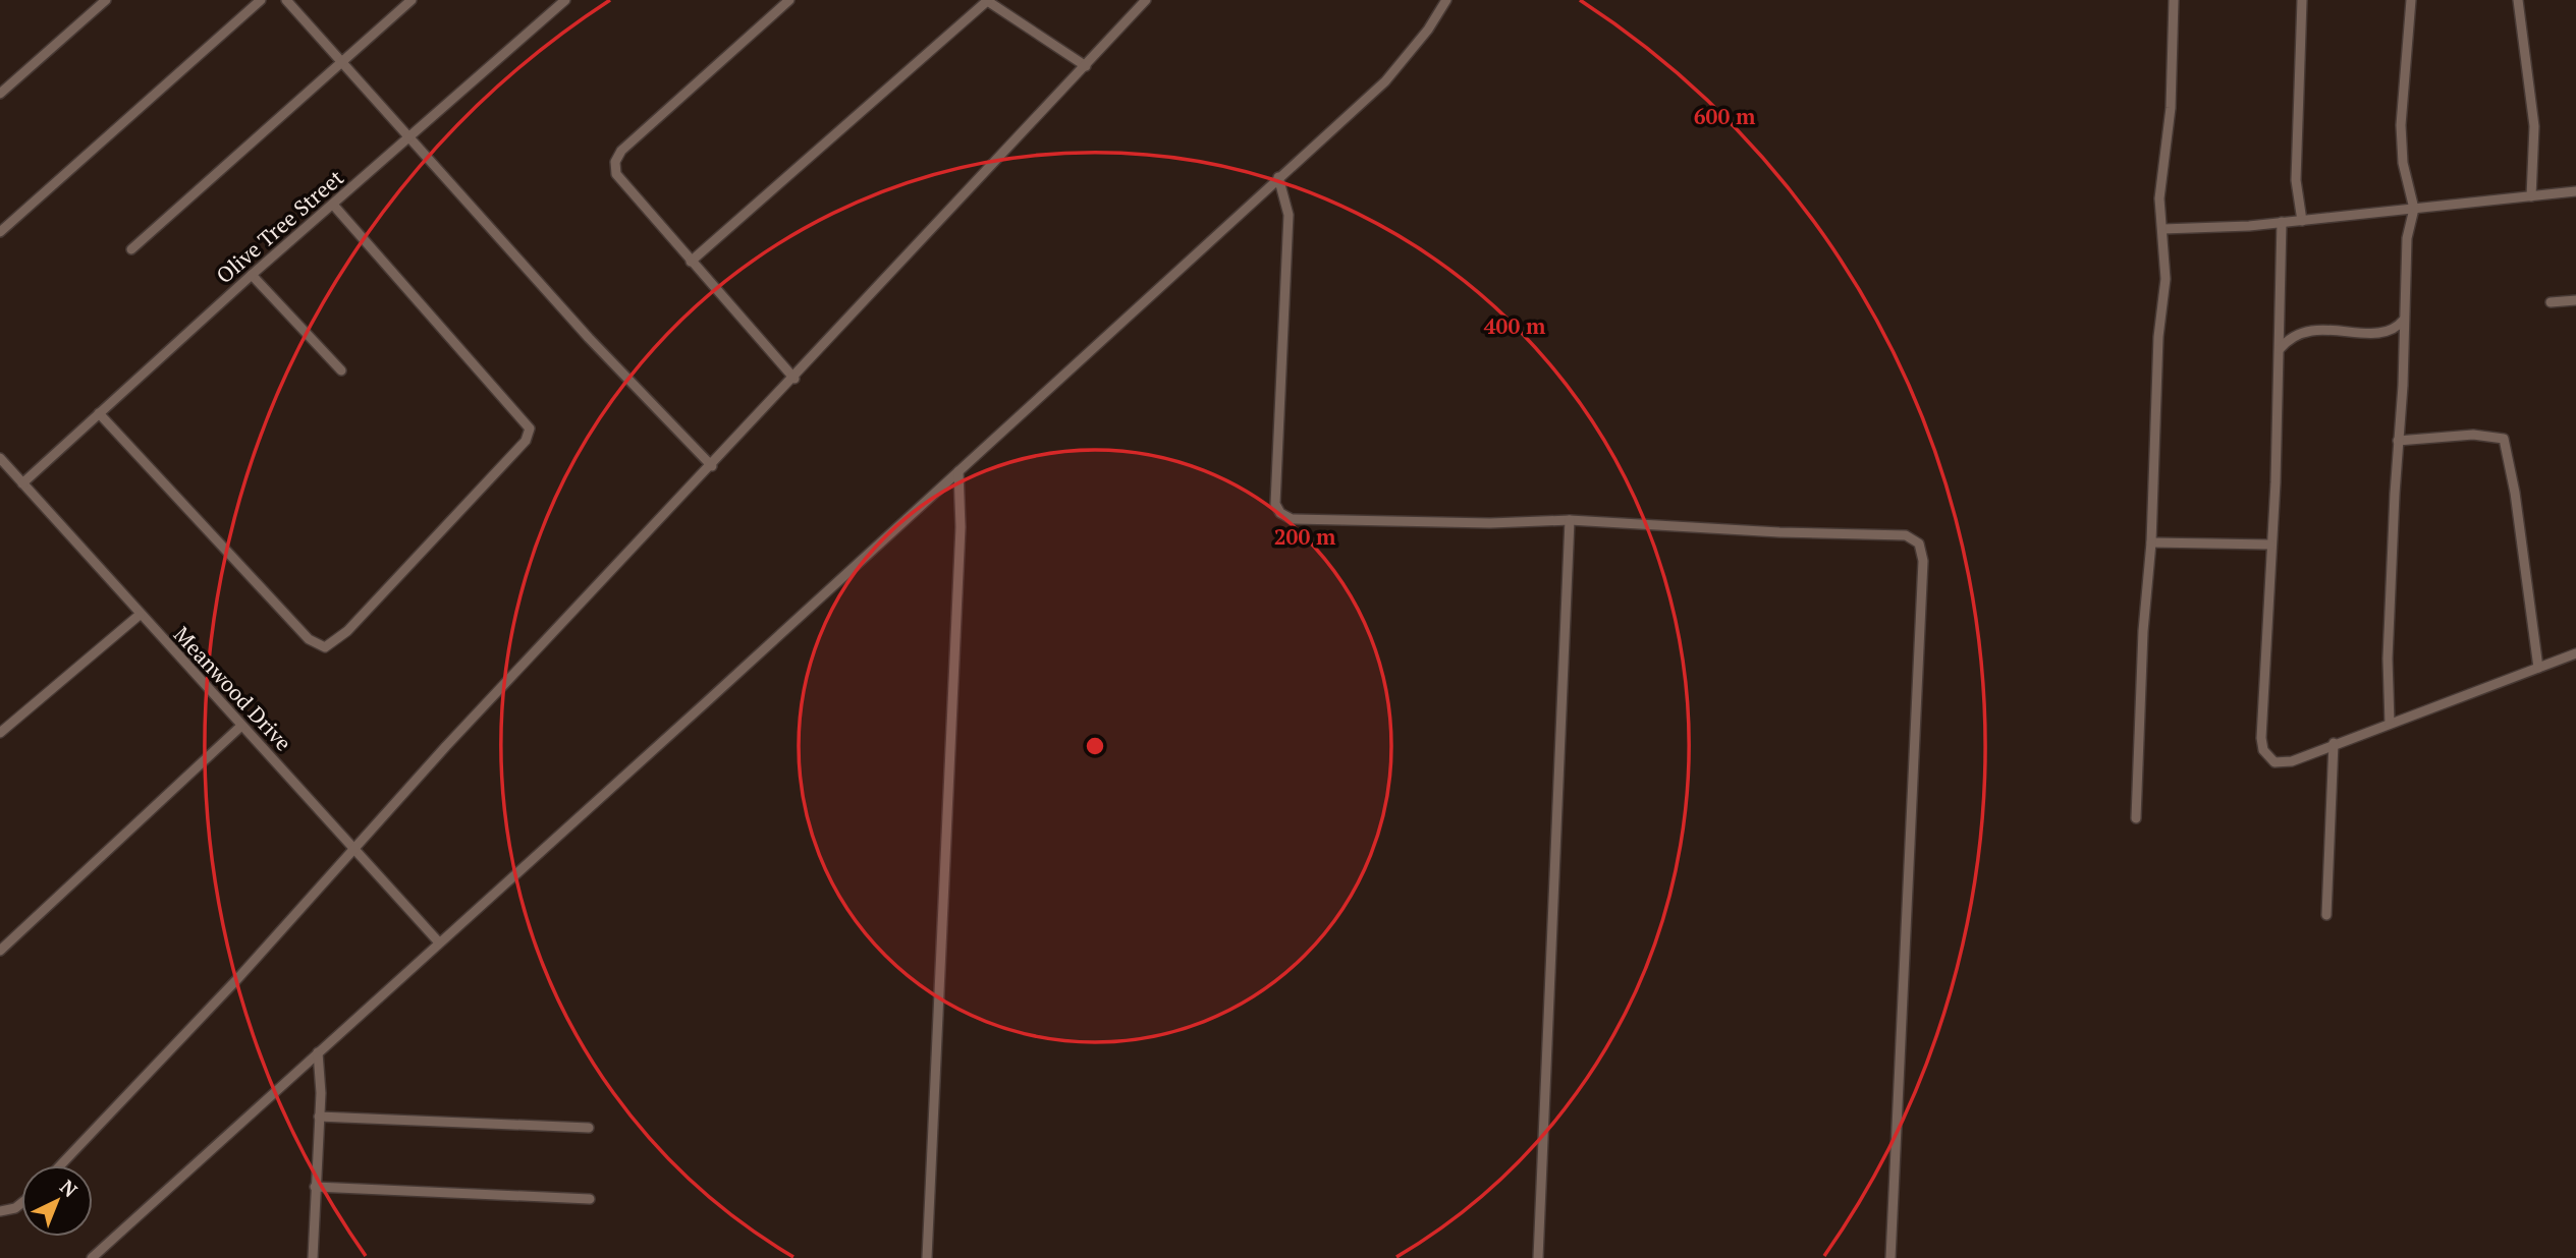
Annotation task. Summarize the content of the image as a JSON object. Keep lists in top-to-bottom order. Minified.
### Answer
{"streets":{"street":["Olive Tree Street","Meanwood Drive"]},"crossings":[["Olive Tree Street","Meanwood Drive"]],"north":"top right","rings":["600 m","400 m","200 m"]}
